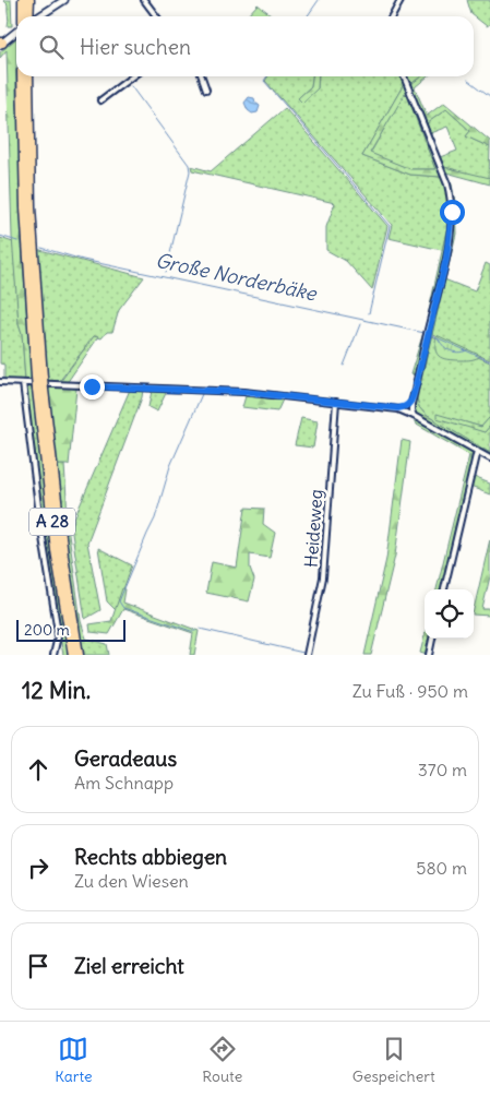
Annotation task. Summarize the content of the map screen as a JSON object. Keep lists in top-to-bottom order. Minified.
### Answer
{"streets":{"highway":["A 28"],"street":["Heideweg"]},"water":["Große Norderbäke"],"scale_bar":"200 m","page":{"search":"Hier suchen","scale":"200 m","heading":["12 Min.","Zu Fuß · 950 m"],"list":[["Geradeaus","Am Schnapp","370 m"],["Rechts abbiegen","Zu den Wiesen","580 m"],"Ziel erreicht"],"nav":["Karte","Route","Gespeichert"]}}
